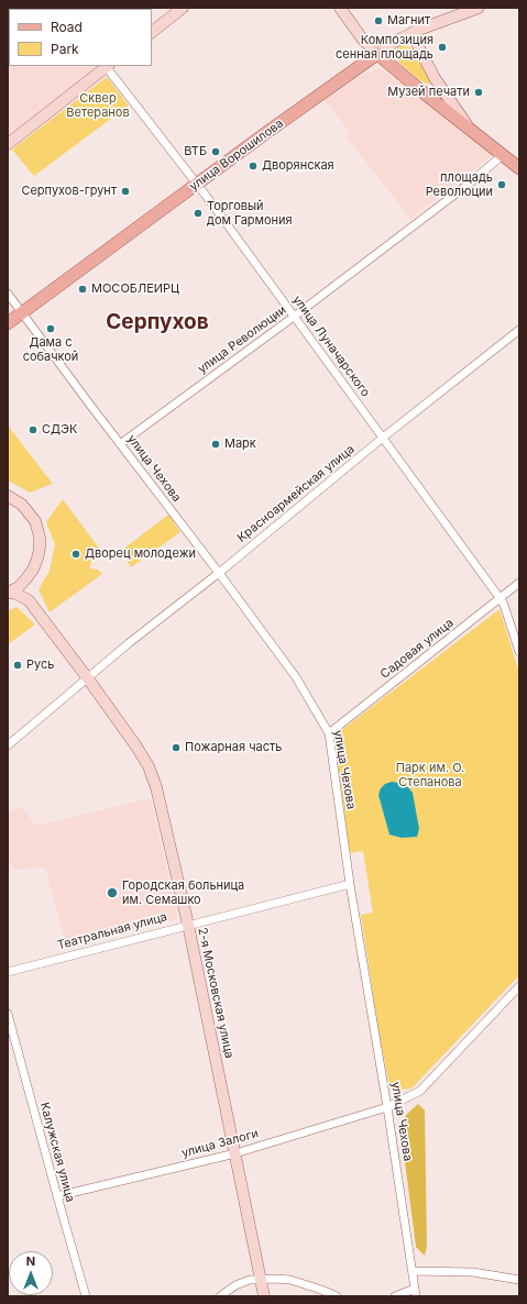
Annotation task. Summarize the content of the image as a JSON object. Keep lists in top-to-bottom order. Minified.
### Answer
{"streets":{"main road":["улица Ворошилова"],"street":["улица Революции","улица Луначарского","улица Чехова","Красноармейская улица","Садовая улица","Театральная улица","2-я Московская улица","улица Залоги","Калужская улица"]},"crossings":[["улица Ворошилова","улица Луначарского"],["улица Ворошилова","улица Чехова"],["улица Революции","улица Луначарского"],["улица Революции","улица Чехова"],["улица Луначарского","Красноармейская улица"],["улица Луначарского","Садовая улица"],["улица Чехова","Красноармейская улица"],["улица Чехова","Садовая улица"],["улица Чехова","Театральная улица"],["улица Чехова","улица Залоги"],["Красноармейская улица","2-я Московская улица"],["Театральная улица","2-я Московская улица"],["2-я Московская улица","улица Залоги"],["улица Залоги","Калужская улица"]],"districts":["Серпухов"],"parks":["Сквер Ветеранов","Парк им. О. Степанова"],"places":["Магнит","Композиция сенная площадь","Музей печати","ВТБ","Дворянская","площадь Революции","Серпухов-грунт","Торговый дом Гармония","МОСОБЛЕИРЦ","Дама с собачкой","СДЭК","Марк","Дворец молодежи","Русь","Пожарная часть","Городская больница им. Семашко"],"legend":["Road","Park"],"north":"top"}
